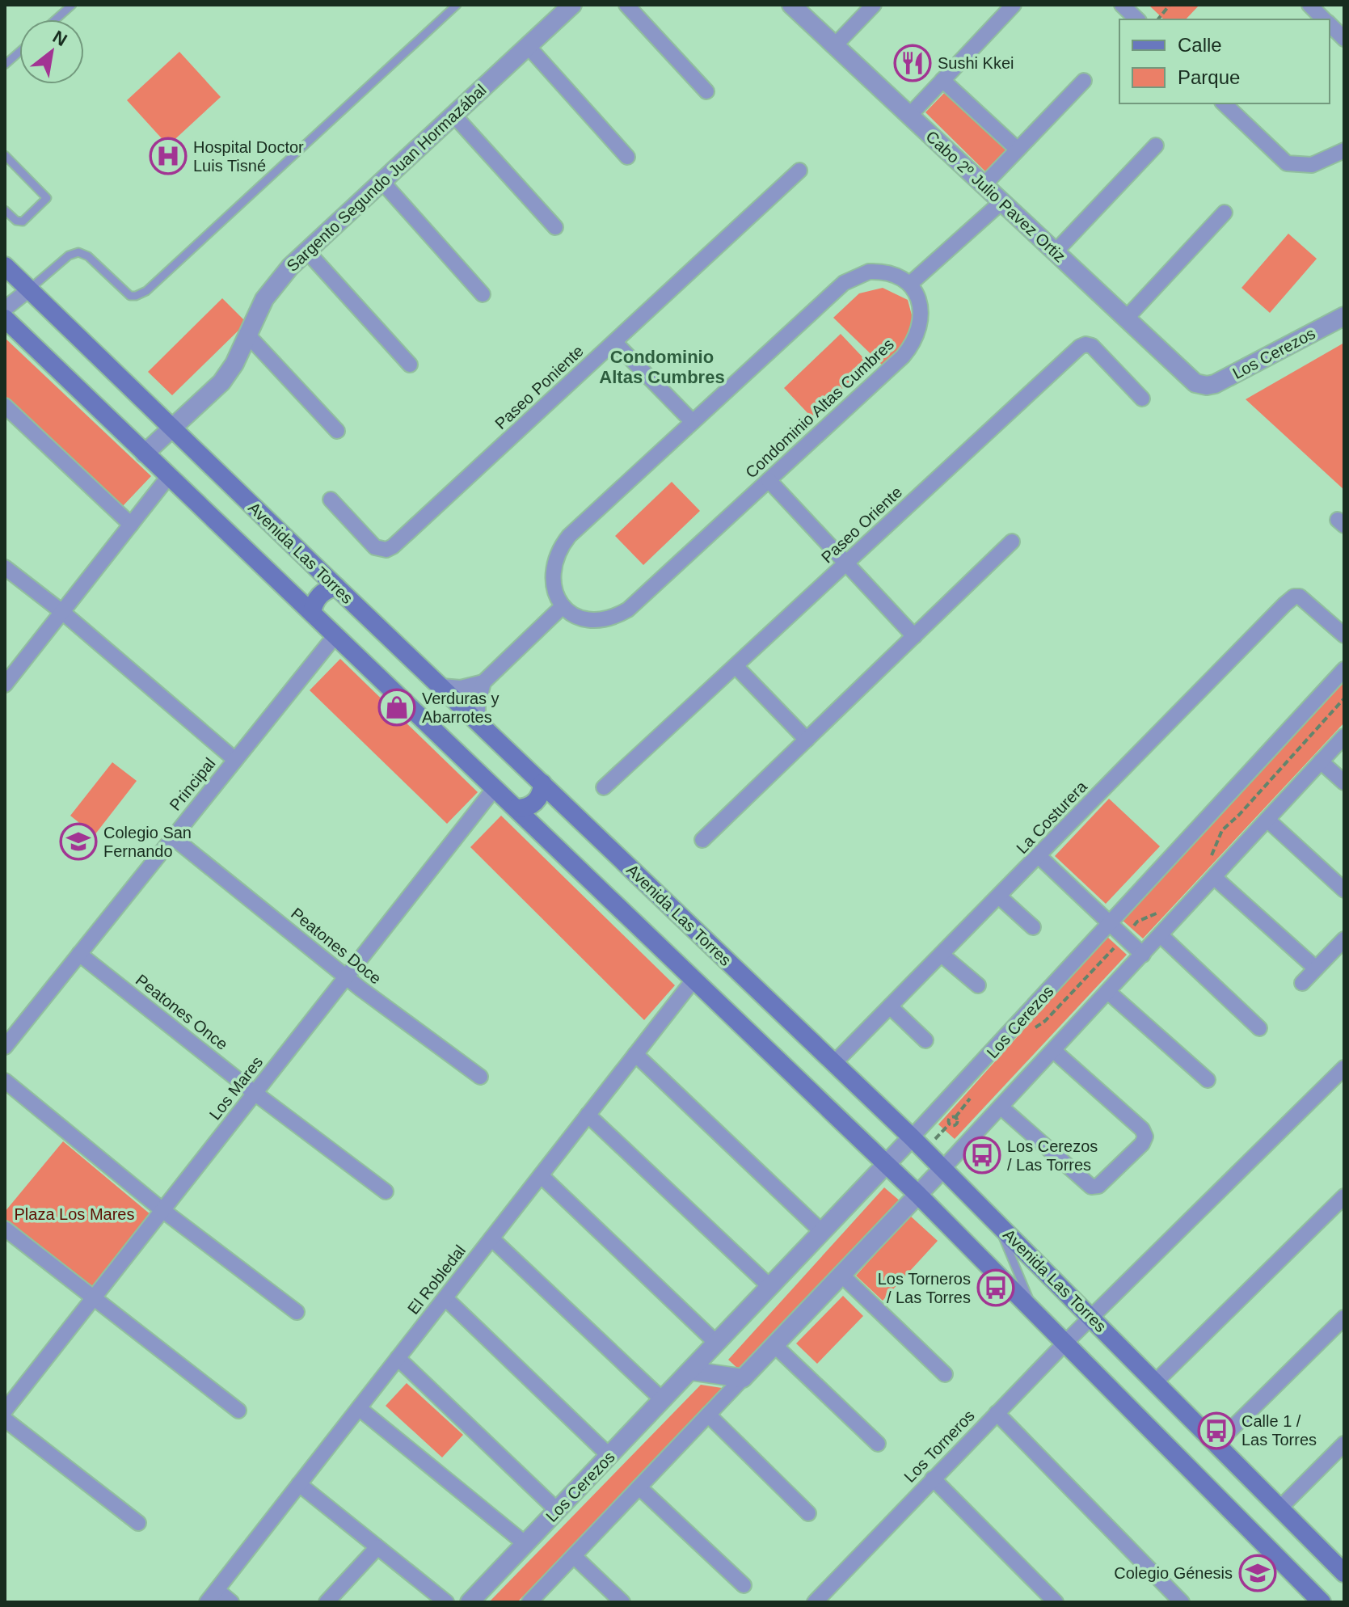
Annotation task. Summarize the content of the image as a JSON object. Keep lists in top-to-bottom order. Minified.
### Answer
{"streets":{"main road":["Avenida Las Torres"],"street":["Sargento Segundo Juan Hormazábal","Cabo 2º Julio Pavez Ortiz","Los Cerezos","Paseo Poniente","Condominio Altas Cumbres","Paseo Oriente","Principal","La Costurera","Peatones Doce","Peatones Once","Los Mares","El Robledal","Los Torneros"]},"crossings":[["Sargento Segundo Juan Hormazábal","Avenida Las Torres"],["Cabo 2º Julio Pavez Ortiz","Los Cerezos"],["Los Cerezos","Avenida Las Torres"],["Avenida Las Torres","La Costurera"],["Avenida Las Torres","Los Torneros"],["Principal","Peatones Doce"],["Principal","Peatones Once"],["Peatones Doce","Los Mares"],["Peatones Once","Los Mares"]],"districts":["Condominio Altas Cumbres"],"parks":["Plaza Los Mares"],"places":{"restaurant":["Sushi Kkei"],"hospital":["Hospital Doctor Luis Tisné"],"shop":["Verduras y Abarrotes"],"school or university":["Colegio San Fernando","Colegio Génesis"],"bus stop":["Los Cerezos / Las Torres","Los Torneros / Las Torres","Calle 1 / Las Torres"]},"legend":["Calle","Parque"],"north":"top right"}
